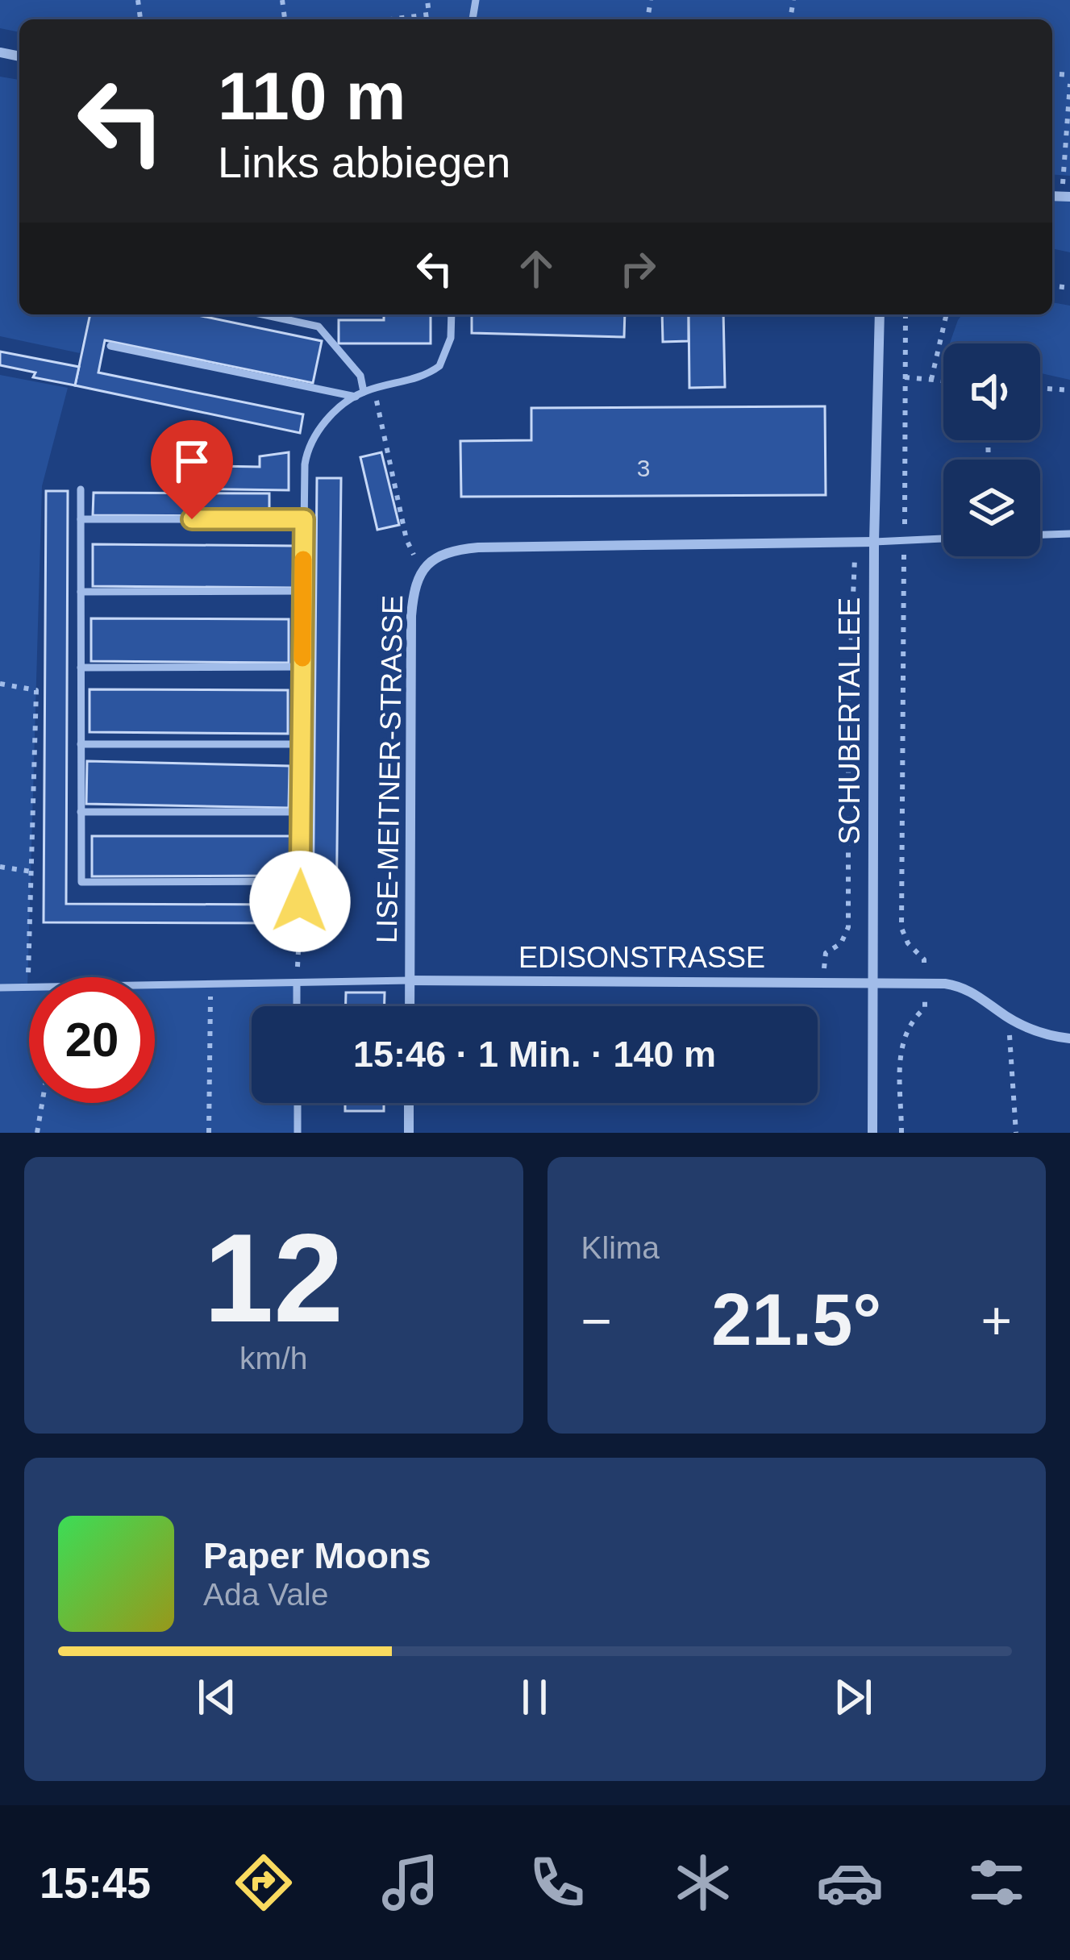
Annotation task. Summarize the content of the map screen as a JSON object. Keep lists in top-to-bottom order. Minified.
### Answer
{"streets":{"street":["SCHUBERTALLEE","LISE-MEITNER-STRASSE","EDISONSTRASSE"]},"crossings":[["SCHUBERTALLEE","LISE-MEITNER-STRASSE"],["SCHUBERTALLEE","EDISONSTRASSE"],["LISE-MEITNER-STRASSE","EDISONSTRASSE"]],"house_numbers":["3"],"page":{"turn":["110 m","Links abbiegen"],"limit":"20","trip":"15:46 · 1 Min. · 140 m","tile":[["12","km/h"],"Klima"],"heat":["−","21.5°","+"],"song":["Paper Moons","Ada Vale"],"tabs":"15:45"}}
